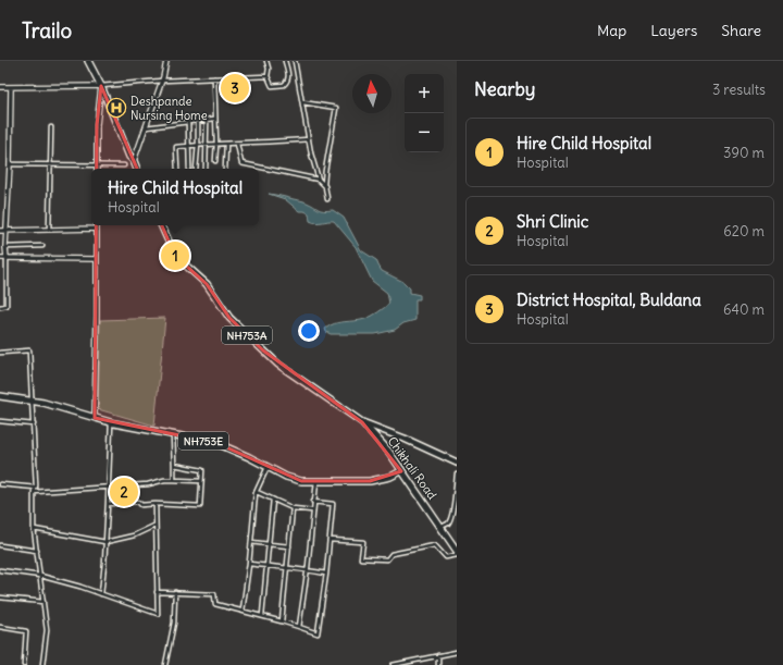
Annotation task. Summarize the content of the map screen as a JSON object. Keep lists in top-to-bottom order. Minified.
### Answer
{"streets":{"highway":["NH753A","NH753E","Chikhali Road"]},"crossings":[["NH753A","Chikhali Road"],["NH753E","Chikhali Road"]],"places":{"hospital":["Deshpande Nursing Home"]},"north":"top","page":{"header":"Trailo","nav":["Map","Layers","Share"],"heading":["Nearby","3 results"],"pins":["3","1","2"],"map_buttons":["+","−"],"list":[{"mark":"1","name":"Hire Child Hospital","note":"Hospital","value":"390 m"},{"mark":"2","name":"Shri Clinic","note":"Hospital","value":"620 m"},{"mark":"3","name":"District Hospital, Buldana","note":"Hospital","value":"640 m"}],"popup":["Hire Child Hospital","Hospital"]}}
